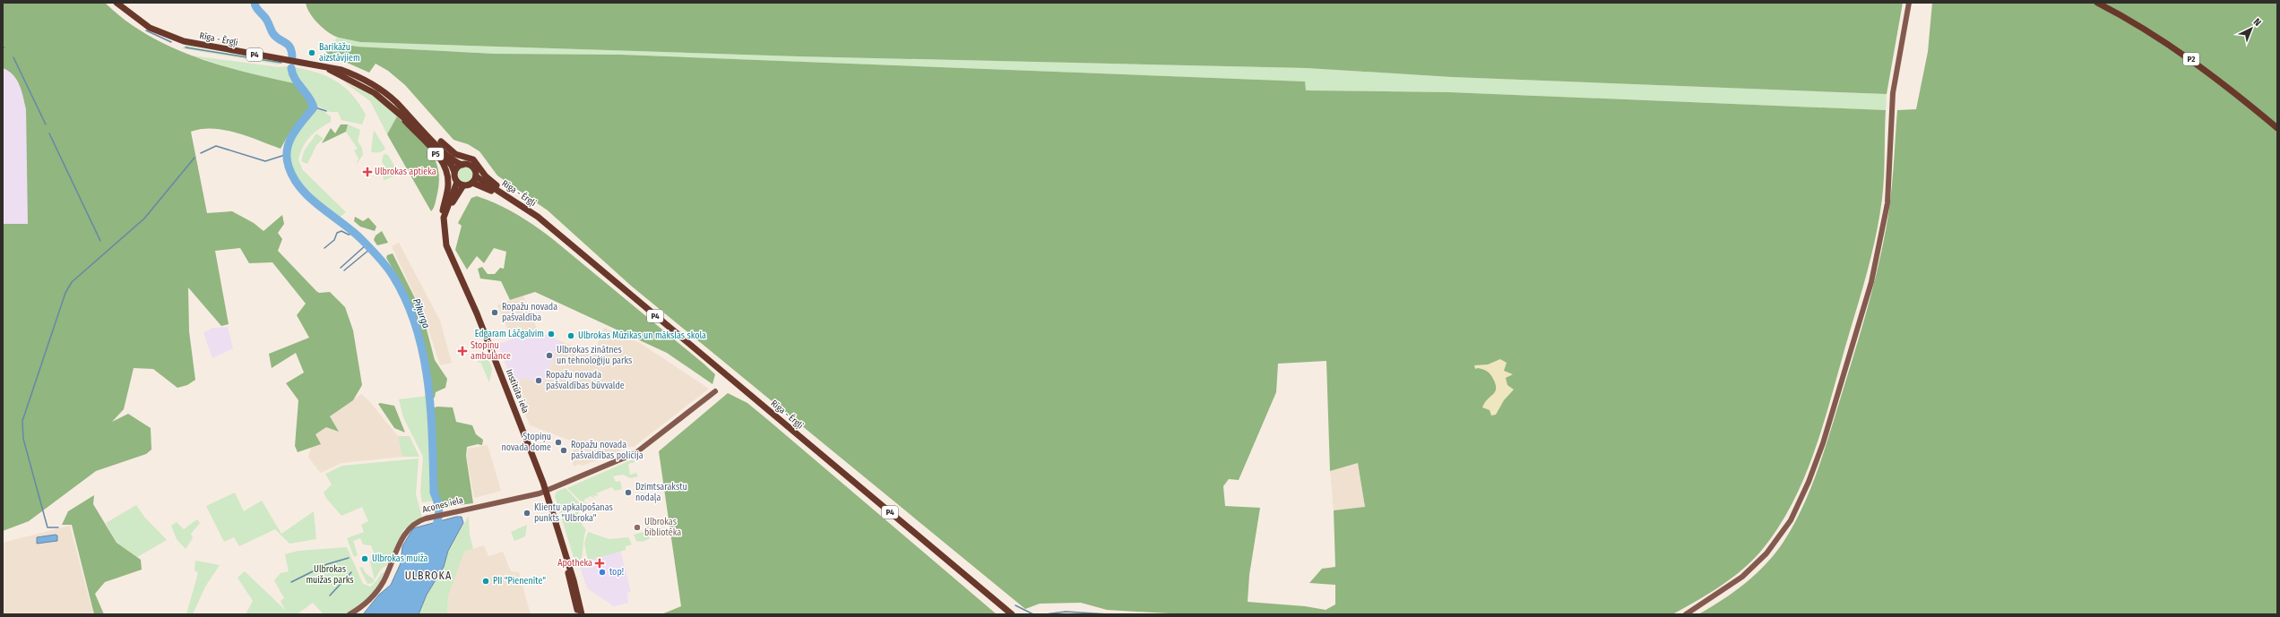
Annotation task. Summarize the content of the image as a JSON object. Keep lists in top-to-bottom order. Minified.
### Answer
{"streets":{"main road":["Rīga - Ērgļi","P4","P2","P5","Institūta iela","Acones iela"]},"crossings":[["Rīga - Ērgļi","P4"],["Rīga - Ērgļi","P5"],["P5","Institūta iela"],["Institūta iela","Acones iela"]],"districts":["ULBROKA"],"water":["Piķurga"],"parks":["Ulbrokas muižas parks"],"places":{"other":["Barikāžu aizstāvjiem","Ropažu novada pašvaldība","Edgaram Lāčgalvim","Ulbrokas Mūzikas un mākslas skola","Ulbrokas zinātnes un tehnoloģiju parks","Ropažu novada pašvaldības būvvalde","Stopiņu novada dome","Ropažu novada pašvaldības policija","Dzimtsarakstu nodaļa","Klientu apkalpošanas punkts \"Ulbroka\"","Ulbrokas bibliotēka","Ulbrokas muiža","top!","PII \"Pienenīte\""],"health":["Ulbrokas aptieka","Stopiņu ambulance","Apotheka"]},"north":"top right"}
